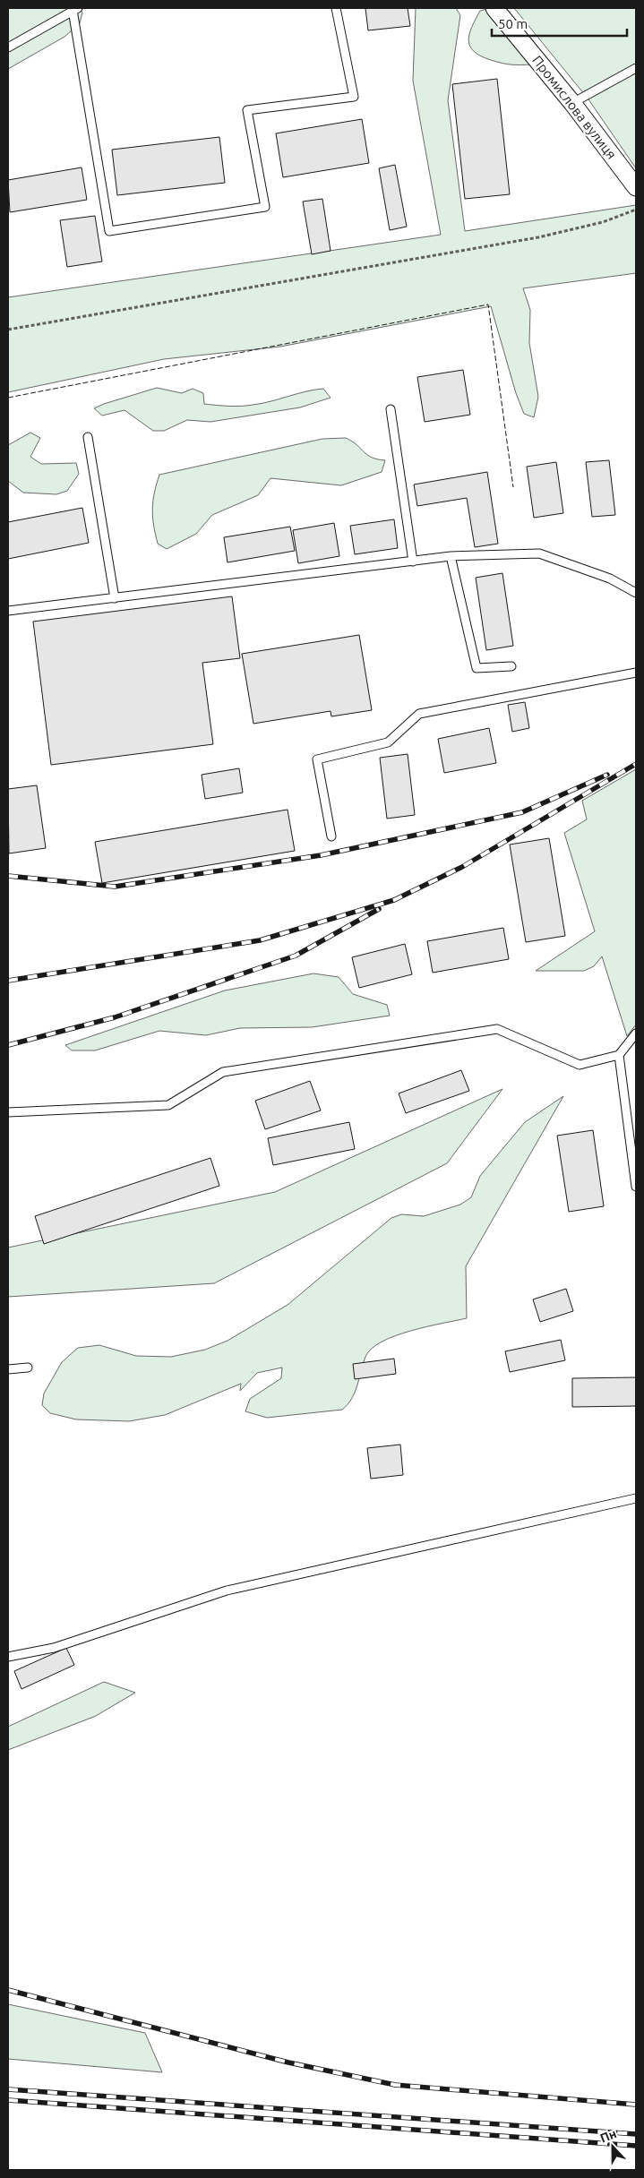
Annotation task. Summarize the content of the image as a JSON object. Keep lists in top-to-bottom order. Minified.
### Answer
{"streets":{"street":["Промислова вулиця"]},"scale_bar":"50 m","north":"top"}
